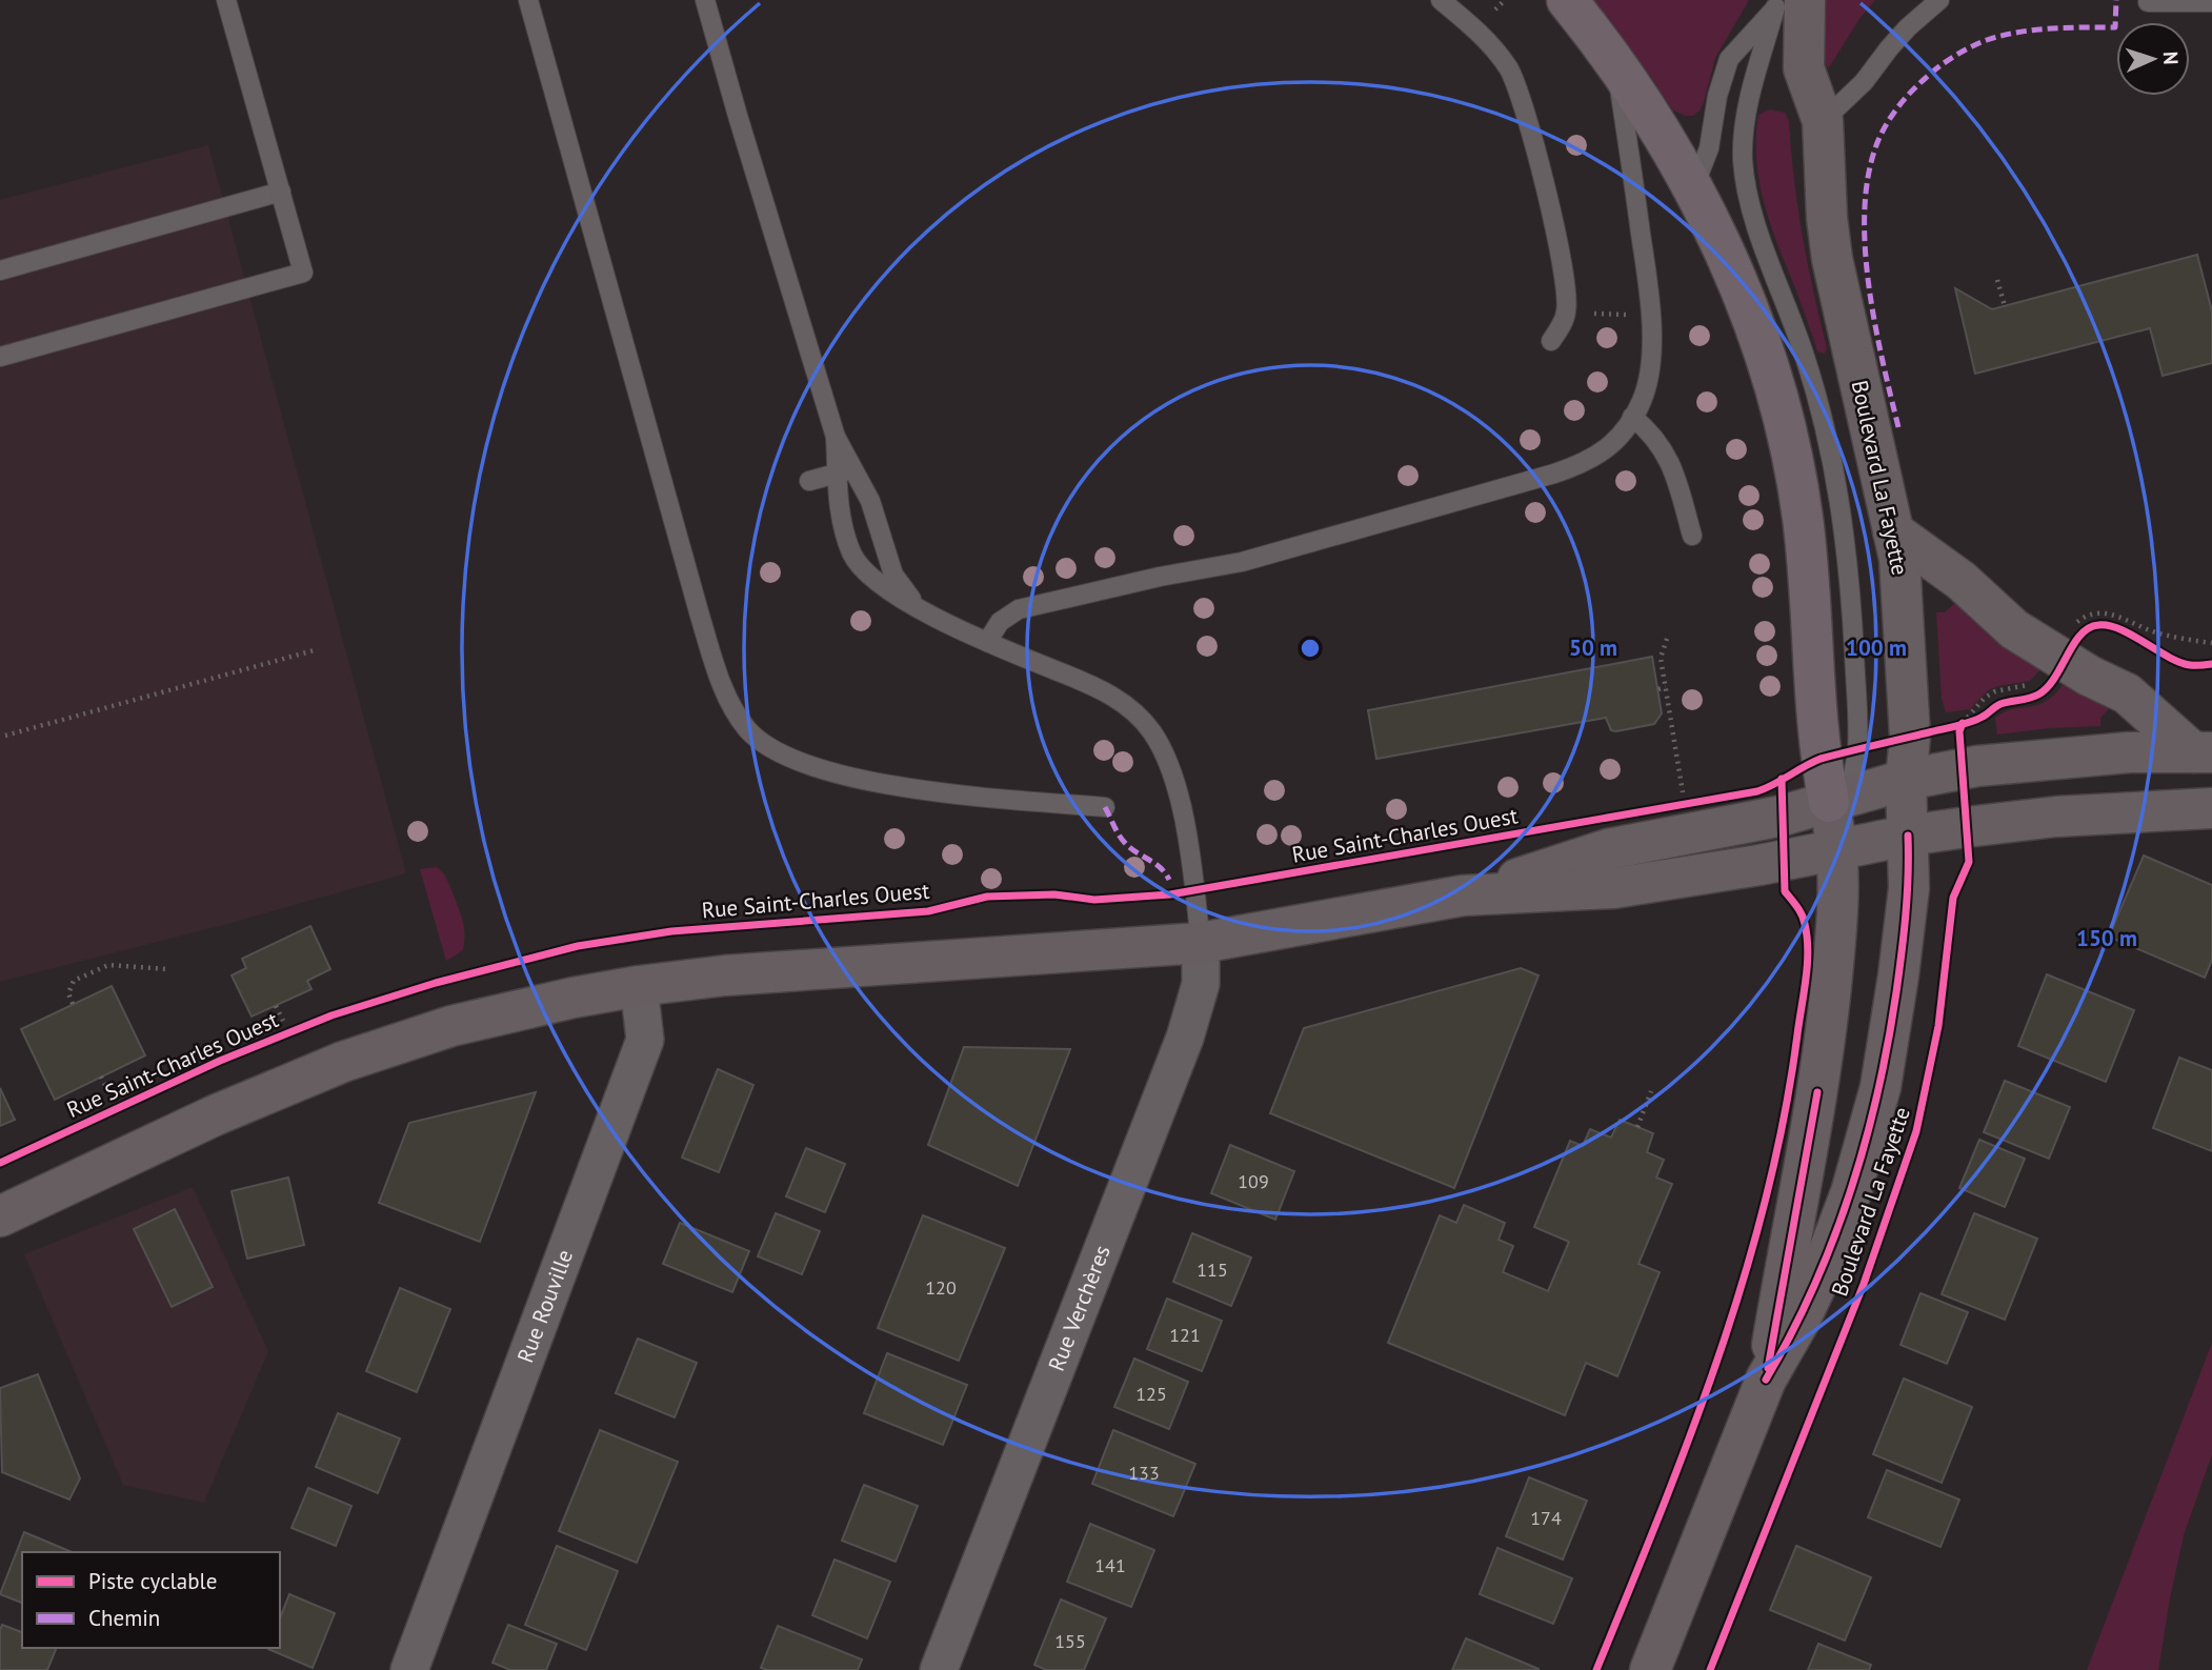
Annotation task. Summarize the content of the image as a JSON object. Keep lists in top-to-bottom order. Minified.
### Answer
{"streets":{"street":["Boulevard La Fayette","Rue Rouville","Rue Verchères"],"cycle path":["Rue Saint-Charles Ouest"]},"house_numbers":["109","115","120","121","125","133","174","141","155"],"legend":["Piste cyclable","Chemin"],"north":"right","rings":["50 m","100 m","150 m"]}
